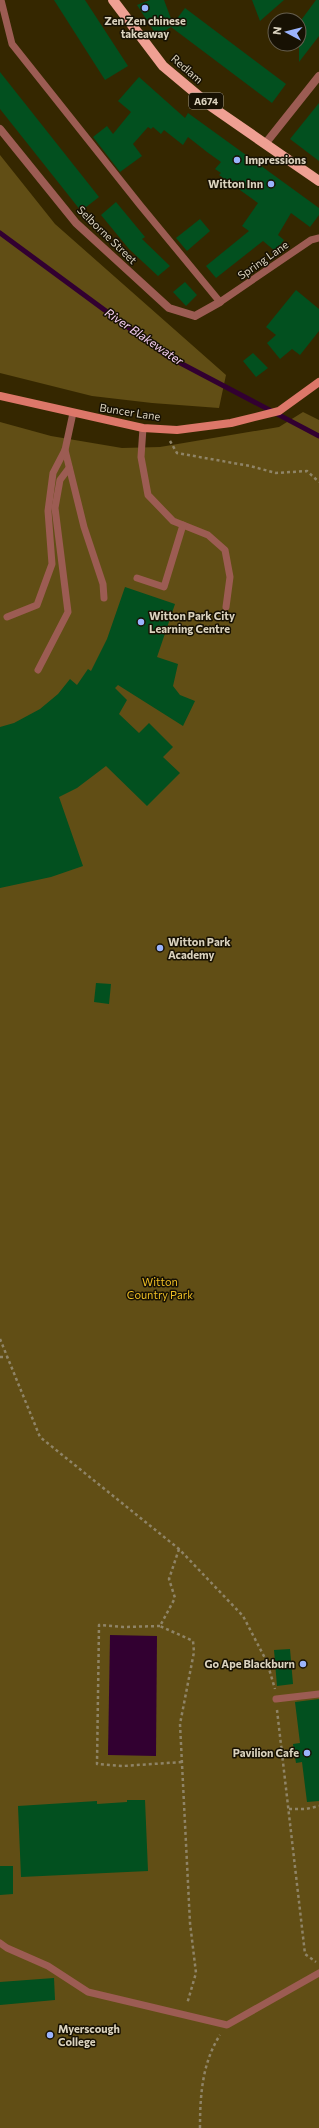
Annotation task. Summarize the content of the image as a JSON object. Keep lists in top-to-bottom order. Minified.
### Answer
{"streets":{"main road":["Redlam","A674","Buncer Lane"],"street":["Selborne Street"],"lane":["Spring Lane"]},"crossings":[["Selborne Street","Spring Lane"]],"water":["River Blakewater"],"parks":["Witton Country Park"],"places":["Zen Zen chinese takeaway","Impressions","Witton Inn","Witton Park City Learning Centre","Witton Park Academy","Go Ape Blackburn","Pavilion Cafe","Myerscough College"],"north":"left"}
